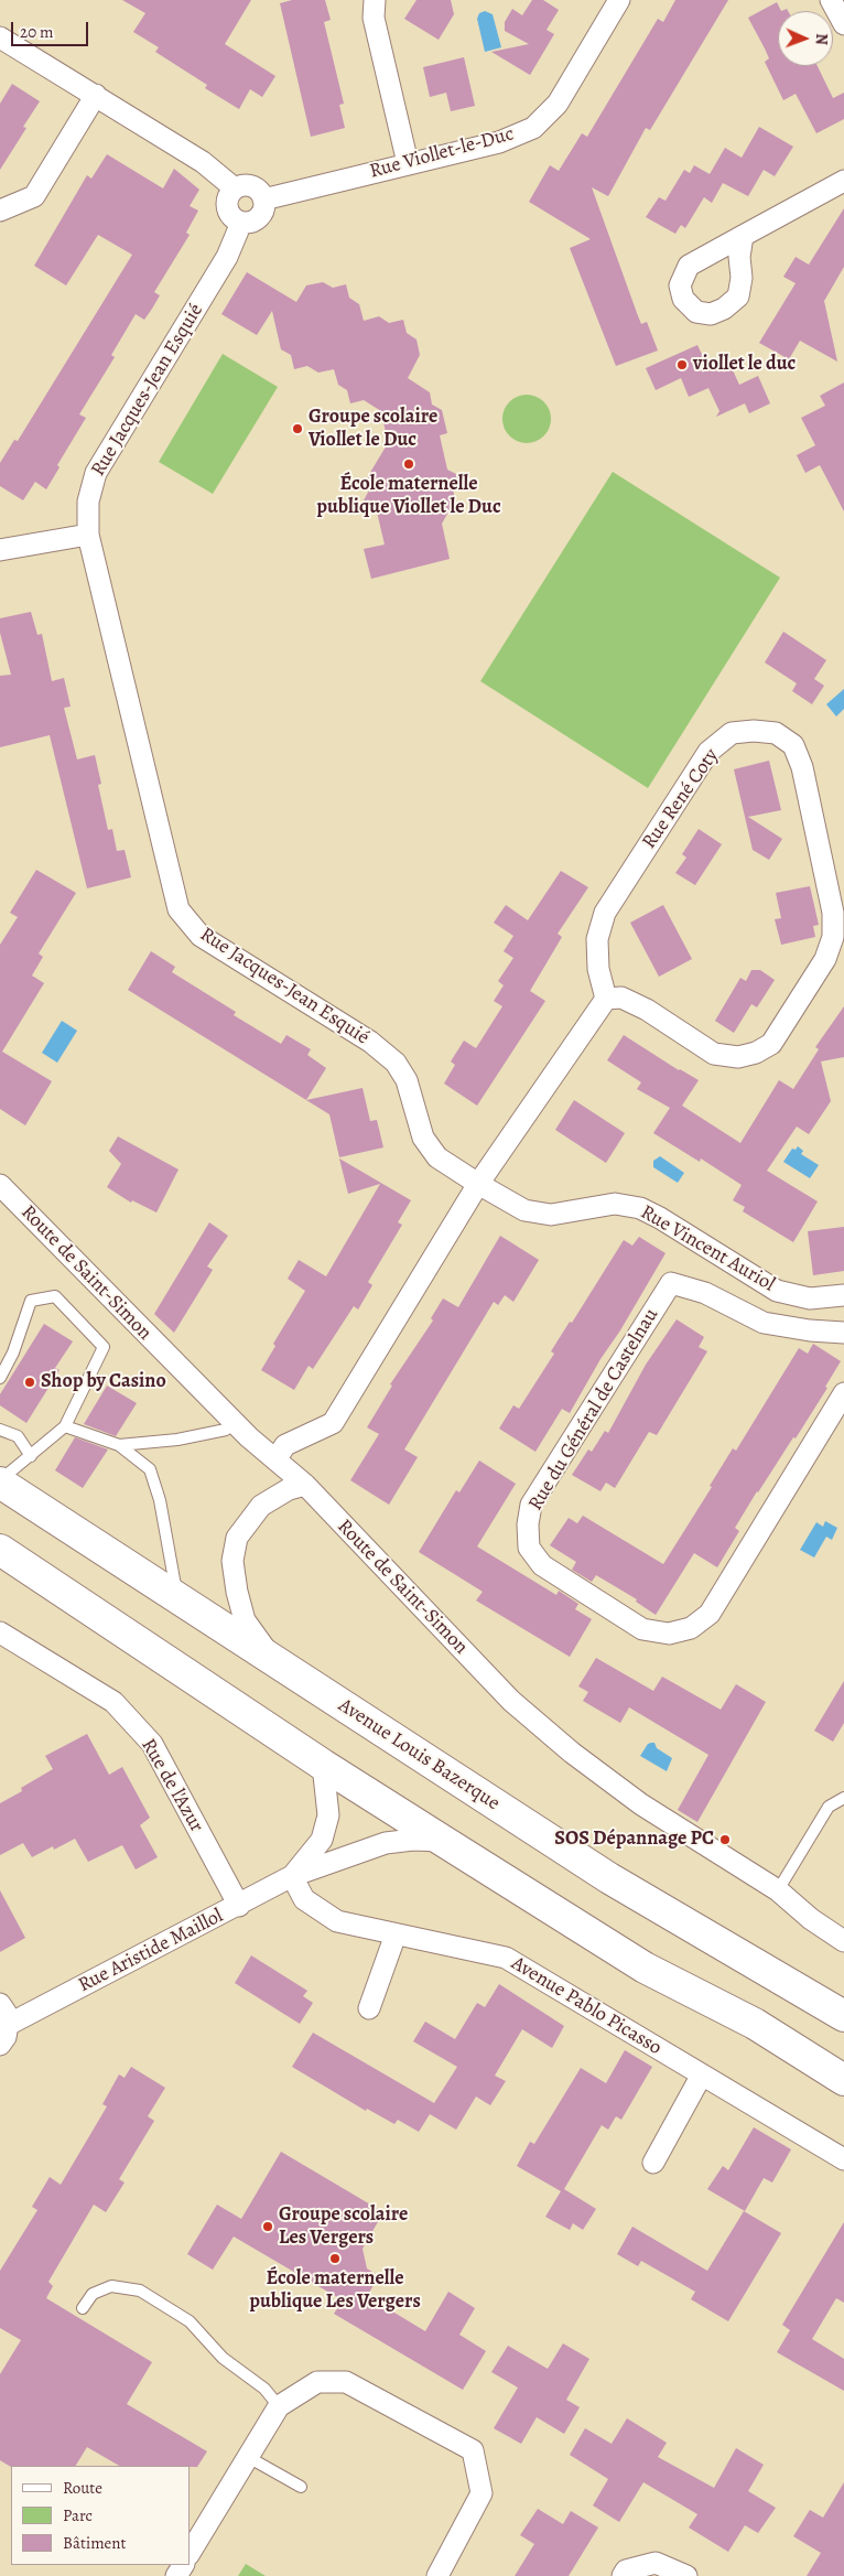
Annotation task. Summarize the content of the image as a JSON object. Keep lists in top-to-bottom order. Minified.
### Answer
{"streets":{"main road":["Avenue Louis Bazerque"],"street":["Rue Viollet-le-Duc","Rue Jacques-Jean Esquié","Rue René Coty","Rue Vincent Auriol","Route de Saint-Simon","Rue du Général de Castelnau","Rue de l'Azur","Rue Aristide Maillol","Avenue Pablo Picasso"]},"crossings":[["Rue Viollet-le-Duc","Rue Jacques-Jean Esquié"],["Rue Jacques-Jean Esquié","Rue Vincent Auriol"],["Rue de l'Azur","Rue Aristide Maillol"],["Rue Aristide Maillol","Avenue Pablo Picasso"]],"places":["viollet le duc","Groupe scolaire Viollet le Duc","École maternelle publique Viollet le Duc","Shop by Casino","SOS Dépannage PC","Groupe scolaire Les Vergers","École maternelle publique Les Vergers"],"legend":["Route","Parc","Bâtiment"],"scale_bar":"20 m","north":"right"}
